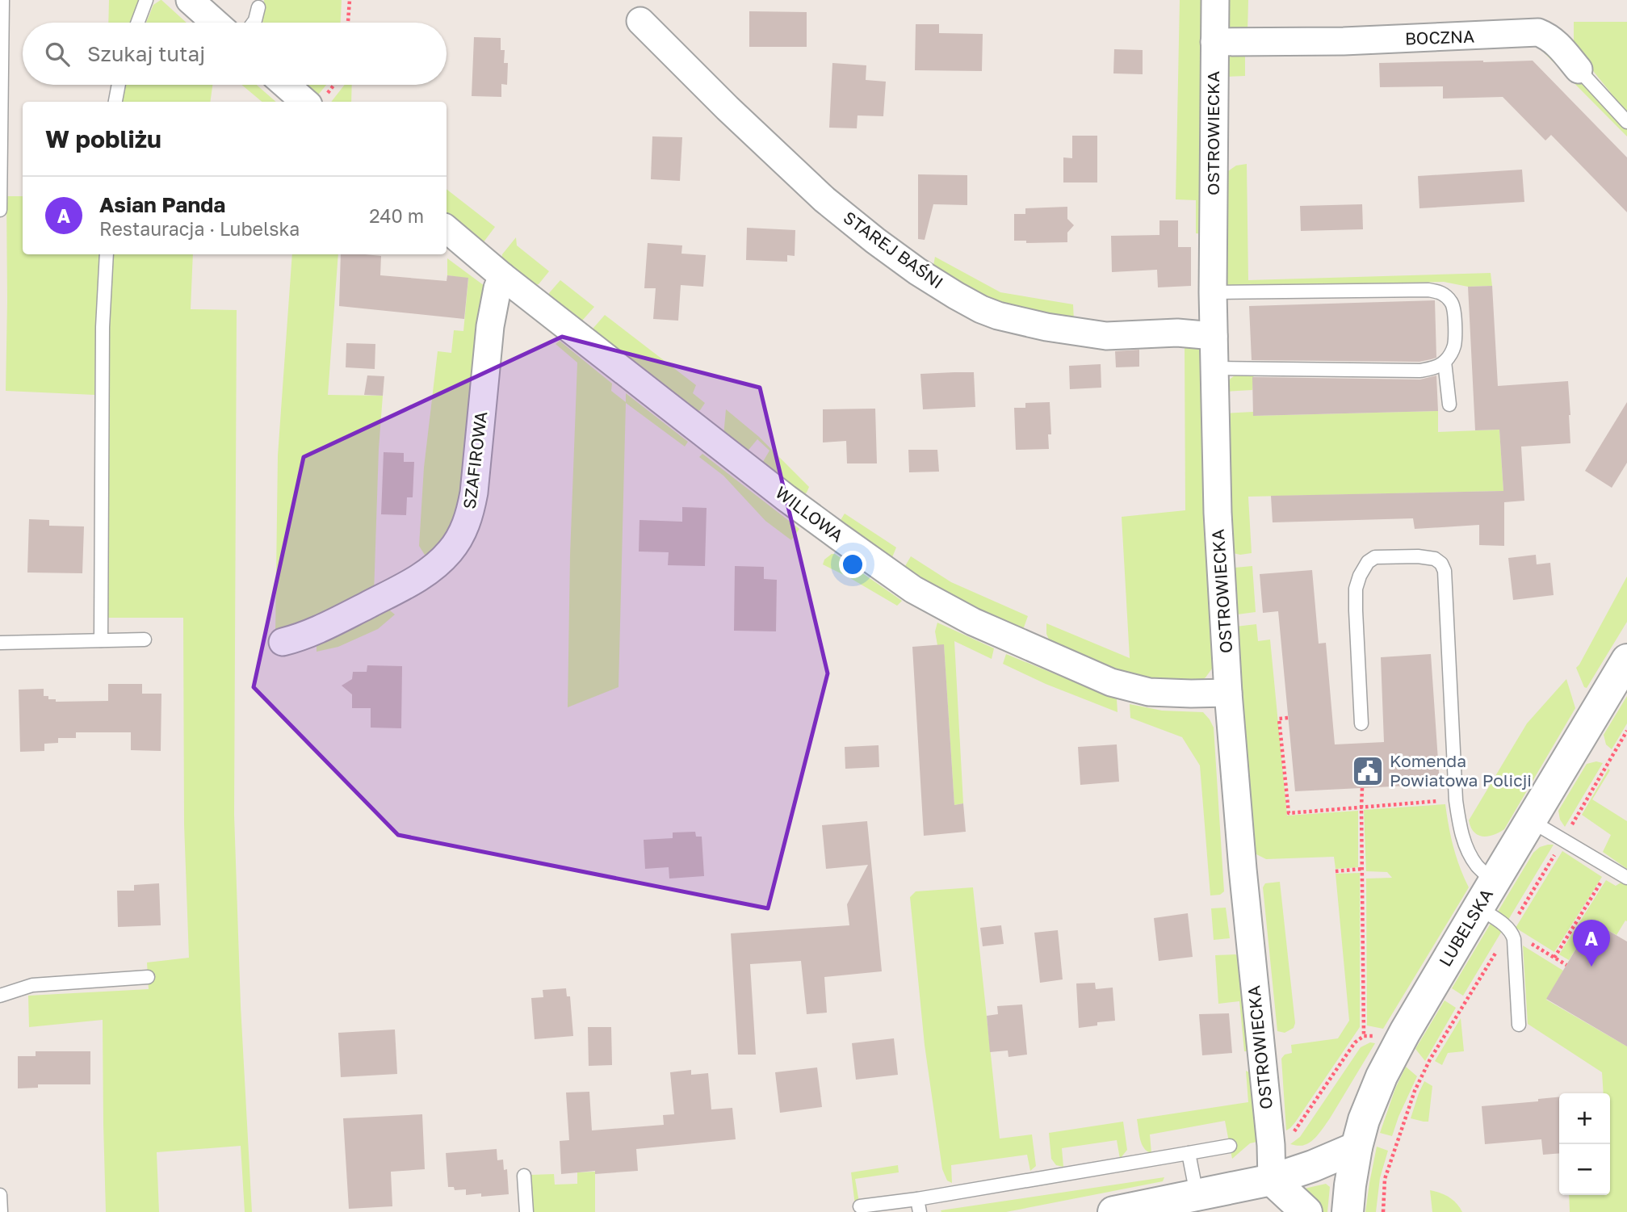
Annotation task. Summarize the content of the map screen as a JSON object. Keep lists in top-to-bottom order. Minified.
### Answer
{"streets":{"street":["BOCZNA","OSTROWIECKA","STAREJ BAŚNI","SZAFIROWA","WILLOWA","LUBELSKA"]},"crossings":[["BOCZNA","OSTROWIECKA"],["OSTROWIECKA","STAREJ BAŚNI"],["OSTROWIECKA","WILLOWA"],["SZAFIROWA","WILLOWA"]],"places":{"public building":["Komenda Powiatowa Policji"]},"page":{"search":"Szukaj tutaj","heading":"W pobliżu","list":[{"mark":"A","name":"Asian Panda","note":"Restauracja · Lubelska","value":"240 m"}],"pins":"A","map_buttons":["+","−"]}}
